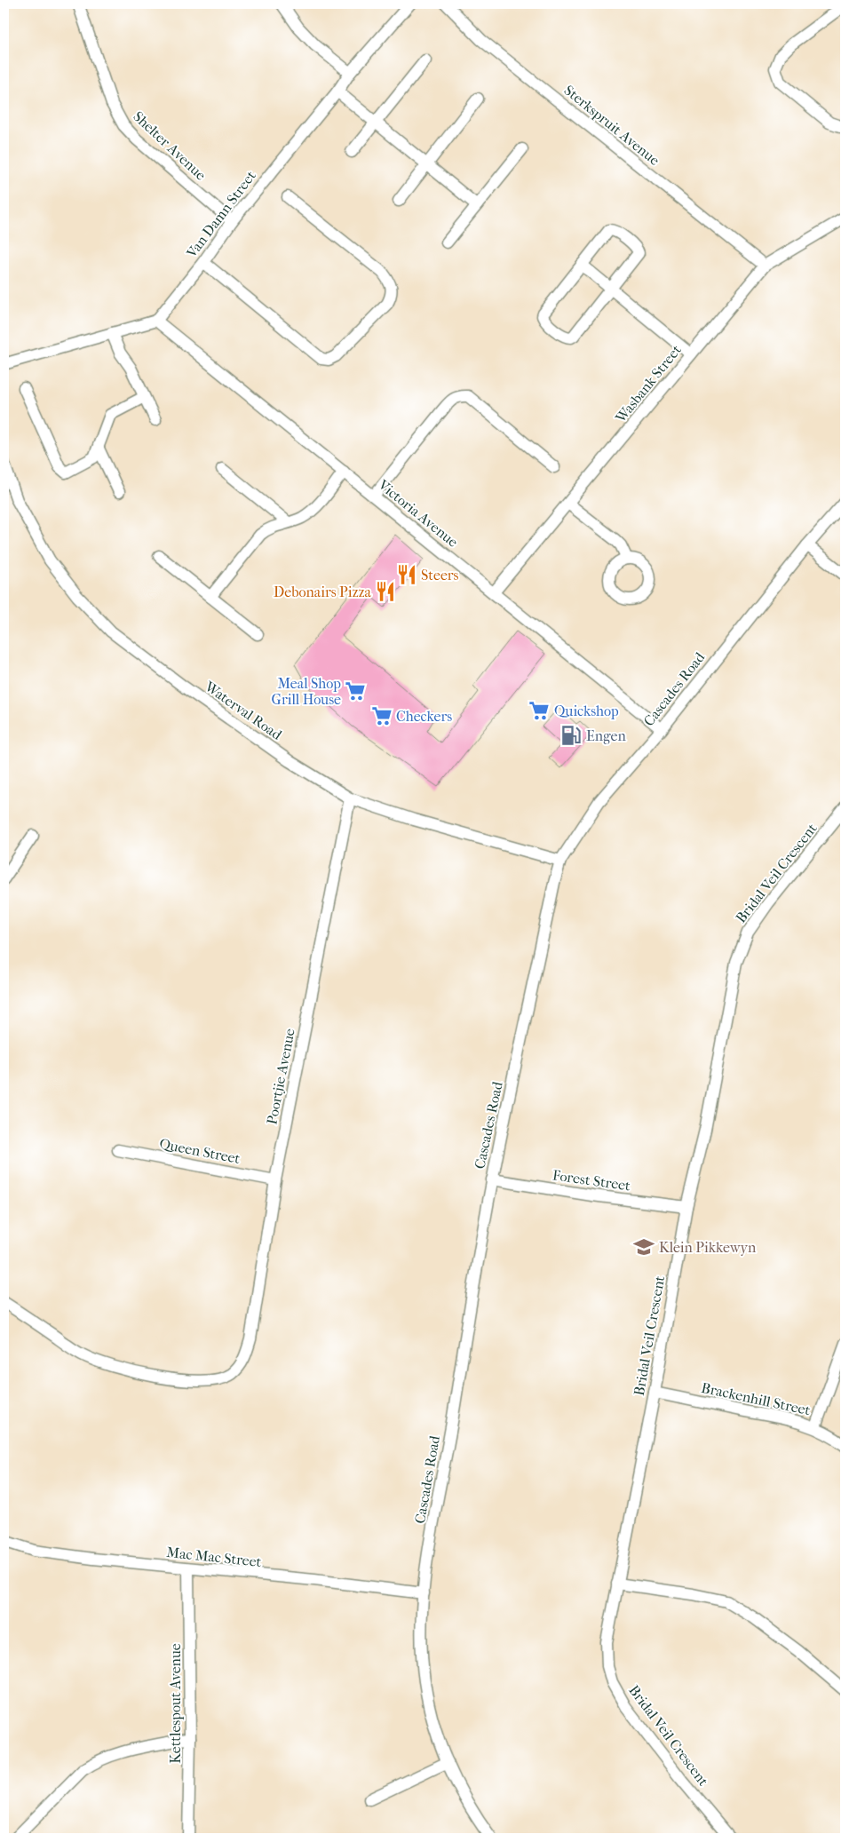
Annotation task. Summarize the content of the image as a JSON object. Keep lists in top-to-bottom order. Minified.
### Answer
{"streets":{"street":["Sterkspruit Avenue","Shelter Avenue","Van Damn Street","Wasbank Street","Victoria Avenue","Cascades Road","Waterval Road","Bridal Veil Crescent","Poortjie Avenue","Queen Street","Forest Street","Brackenhill Street","Mac Mac Street","Kettlespout Avenue"]},"crossings":[["Sterkspruit Avenue","Wasbank Street"],["Shelter Avenue","Van Damn Street"],["Van Damn Street","Victoria Avenue"],["Wasbank Street","Victoria Avenue"],["Victoria Avenue","Cascades Road"],["Cascades Road","Waterval Road"],["Cascades Road","Forest Street"],["Cascades Road","Mac Mac Street"],["Waterval Road","Poortjie Avenue"],["Bridal Veil Crescent","Forest Street"],["Bridal Veil Crescent","Brackenhill Street"],["Poortjie Avenue","Queen Street"],["Mac Mac Street","Kettlespout Avenue"]],"places":{"restaurant":["Steers","Debonairs Pizza"],"supermarket":["Meal Shop Grill House","Quickshop","Checkers"],"fuel station":["Engen"],"school or university":["Klein Pikkewyn"]}}
